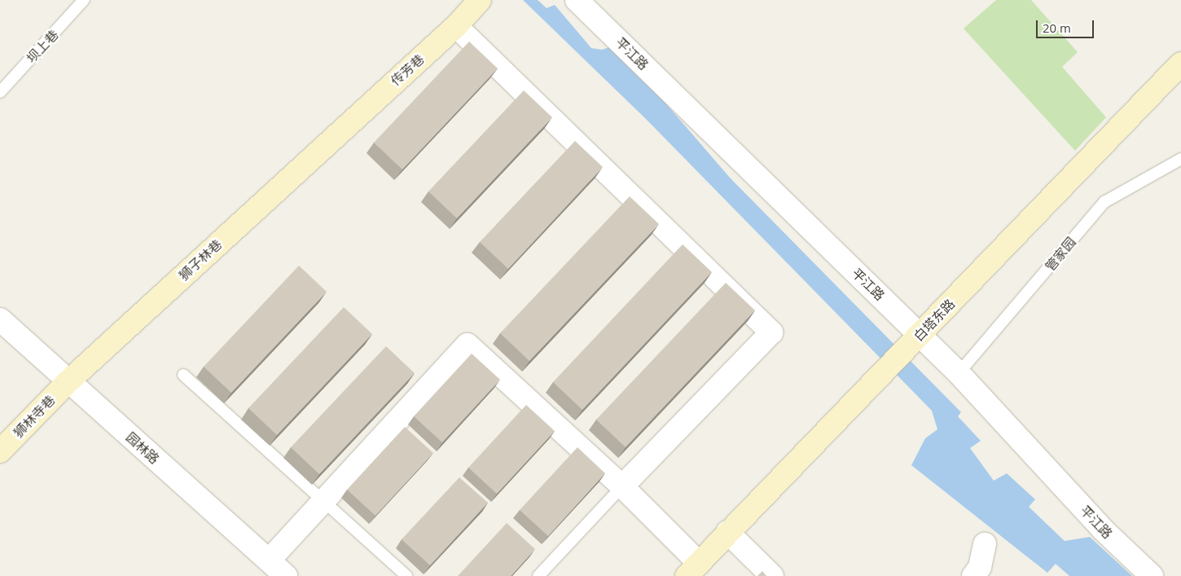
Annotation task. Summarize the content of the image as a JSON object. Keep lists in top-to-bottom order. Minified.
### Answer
{"streets":{"main road":["传芳巷","狮子林巷","白塔东路","狮林寺巷"],"street":["平江路","园林路"],"lane":["坝上巷","管家园"]},"crossings":[["平江路","管家园"],["平江路","白塔东路"],["传芳巷","狮子林巷"],["狮子林巷","狮林寺巷"],["狮子林巷","园林路"],["狮林寺巷","园林路"]],"scale_bar":"20 m"}
